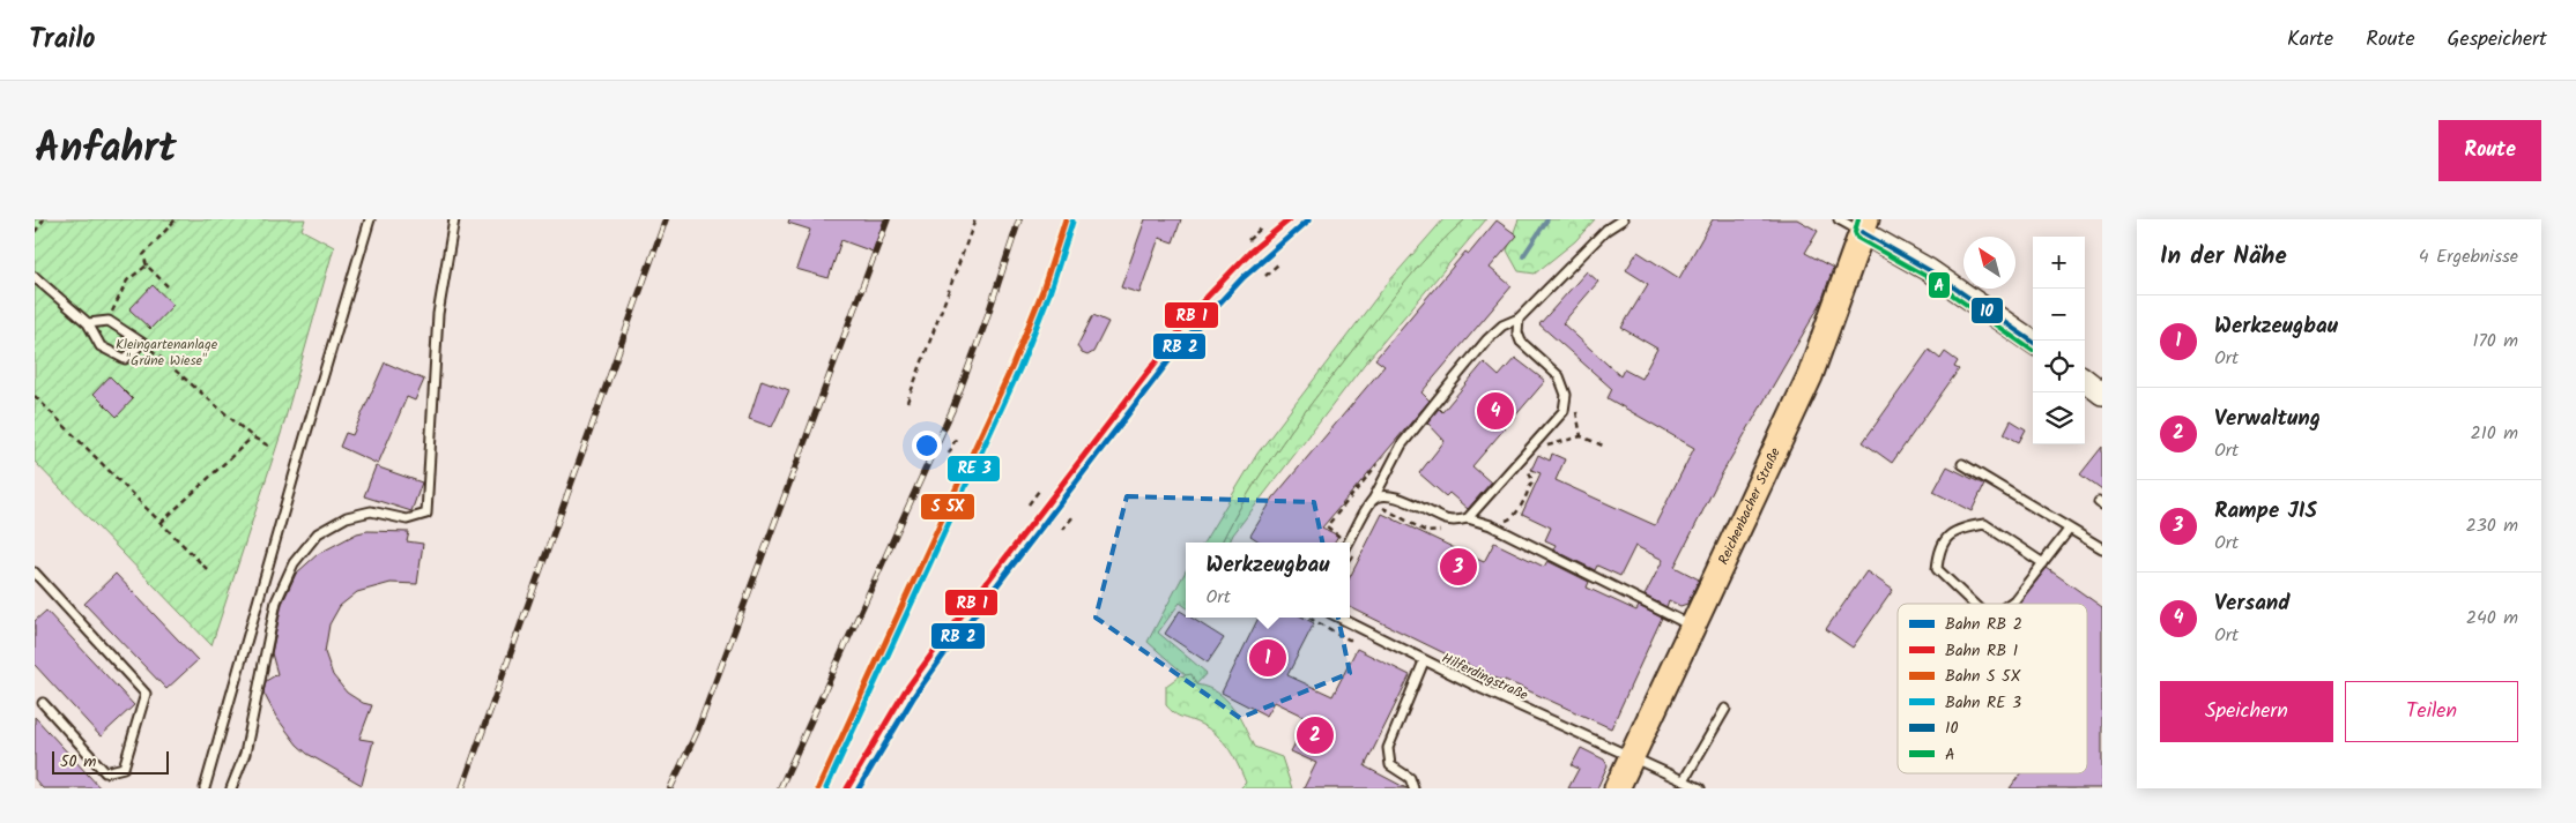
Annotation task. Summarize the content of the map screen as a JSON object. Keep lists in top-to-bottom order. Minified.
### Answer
{"streets":{"main road":["Reichenbacher Straße"],"lane":["Hilferdingstraße"]},"crossings":[["Reichenbacher Straße","Hilferdingstraße"]],"parks":["Kleingartenanlage \"Grüne Wiese\""],"lines":["transit line A","transit line 10"],"legend":["Bahn RB 2","Bahn RB 1","Bahn S 5X","Bahn RE 3","10","A"],"scale_bar":"50 m","north":"top left","page":{"header":"Trailo","nav":["Karte","Route","Gespeichert"],"title":"Anfahrt","buttons":["Route",["Speichern","Teilen"]],"heading":["In der Nähe","4 Ergebnisse"],"map_buttons":["+","−"],"list":[{"mark":"1","name":"Werkzeugbau","note":"Ort","value":"170 m"},{"mark":"2","name":"Verwaltung","note":"Ort","value":"210 m"},{"mark":"3","name":"Rampe JIS","note":"Ort","value":"230 m"},{"mark":"4","name":"Versand","note":"Ort","value":"240 m"}],"pins":["4","3","1","2"],"popup":["Werkzeugbau","Ort"],"scale":"50 m"}}
